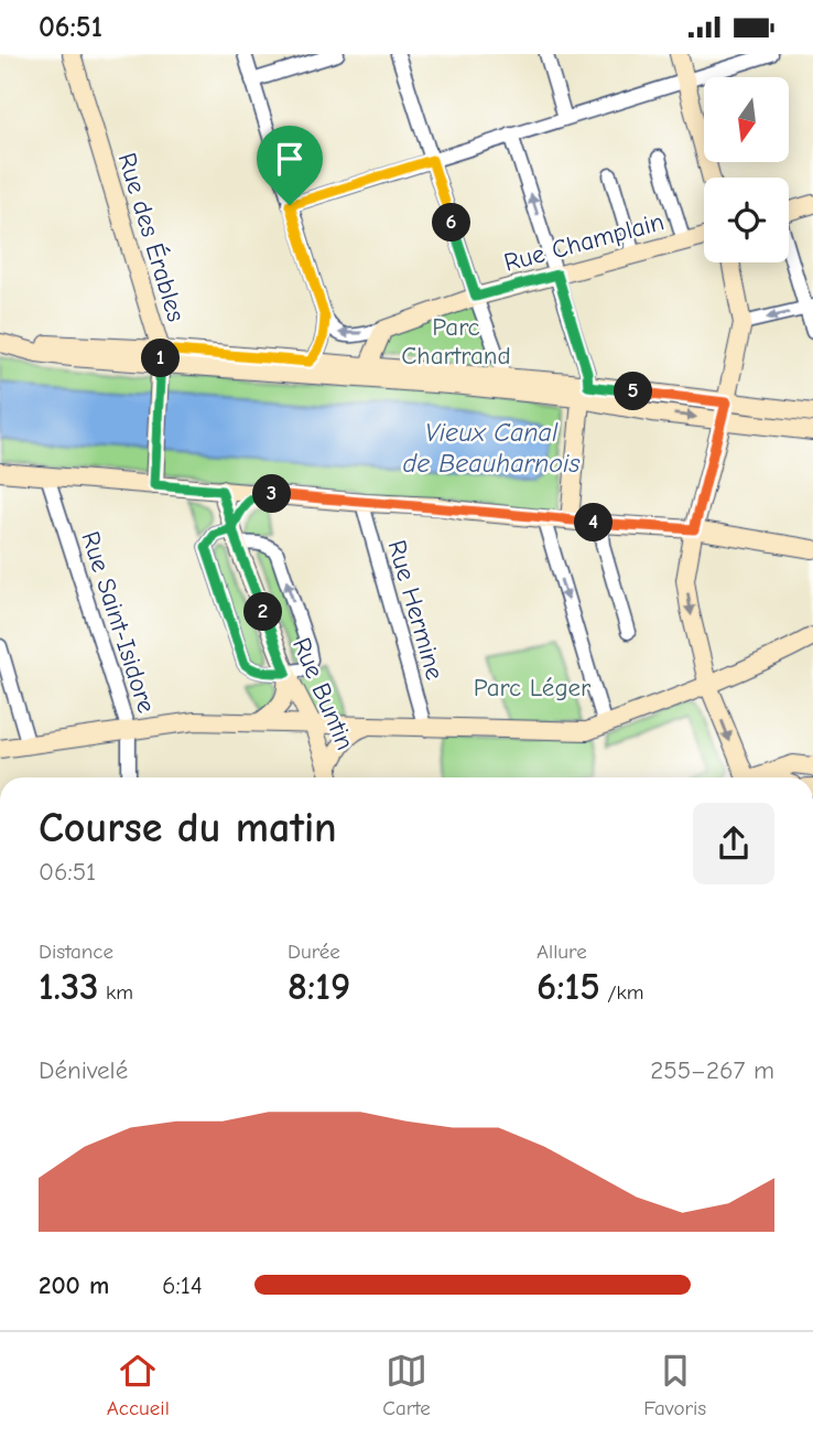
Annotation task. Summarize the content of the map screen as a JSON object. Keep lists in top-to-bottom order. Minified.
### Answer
{"streets":{"street":["Rue des Érables","Rue Champlain","Rue Hermine","Rue Saint-Isidore","Rue Buntin"]},"water":["Vieux Canal de Beauharnois"],"parks":["Parc Chartrand","Parc Léger"],"north":"bottom","page":{"status":"06:51","pins":["6","1","5","3","4","2"],"heading":["Course du matin","06:51"],"stats":[["Distance","1.33 km"],["Durée","8:19"],["Allure","6:15 /km"]],"chart":["Dénivelé","255–267 m"],"list":[{"name":"200 m","note":"6:14"}],"tabs":["Accueil","Carte","Favoris"]}}
